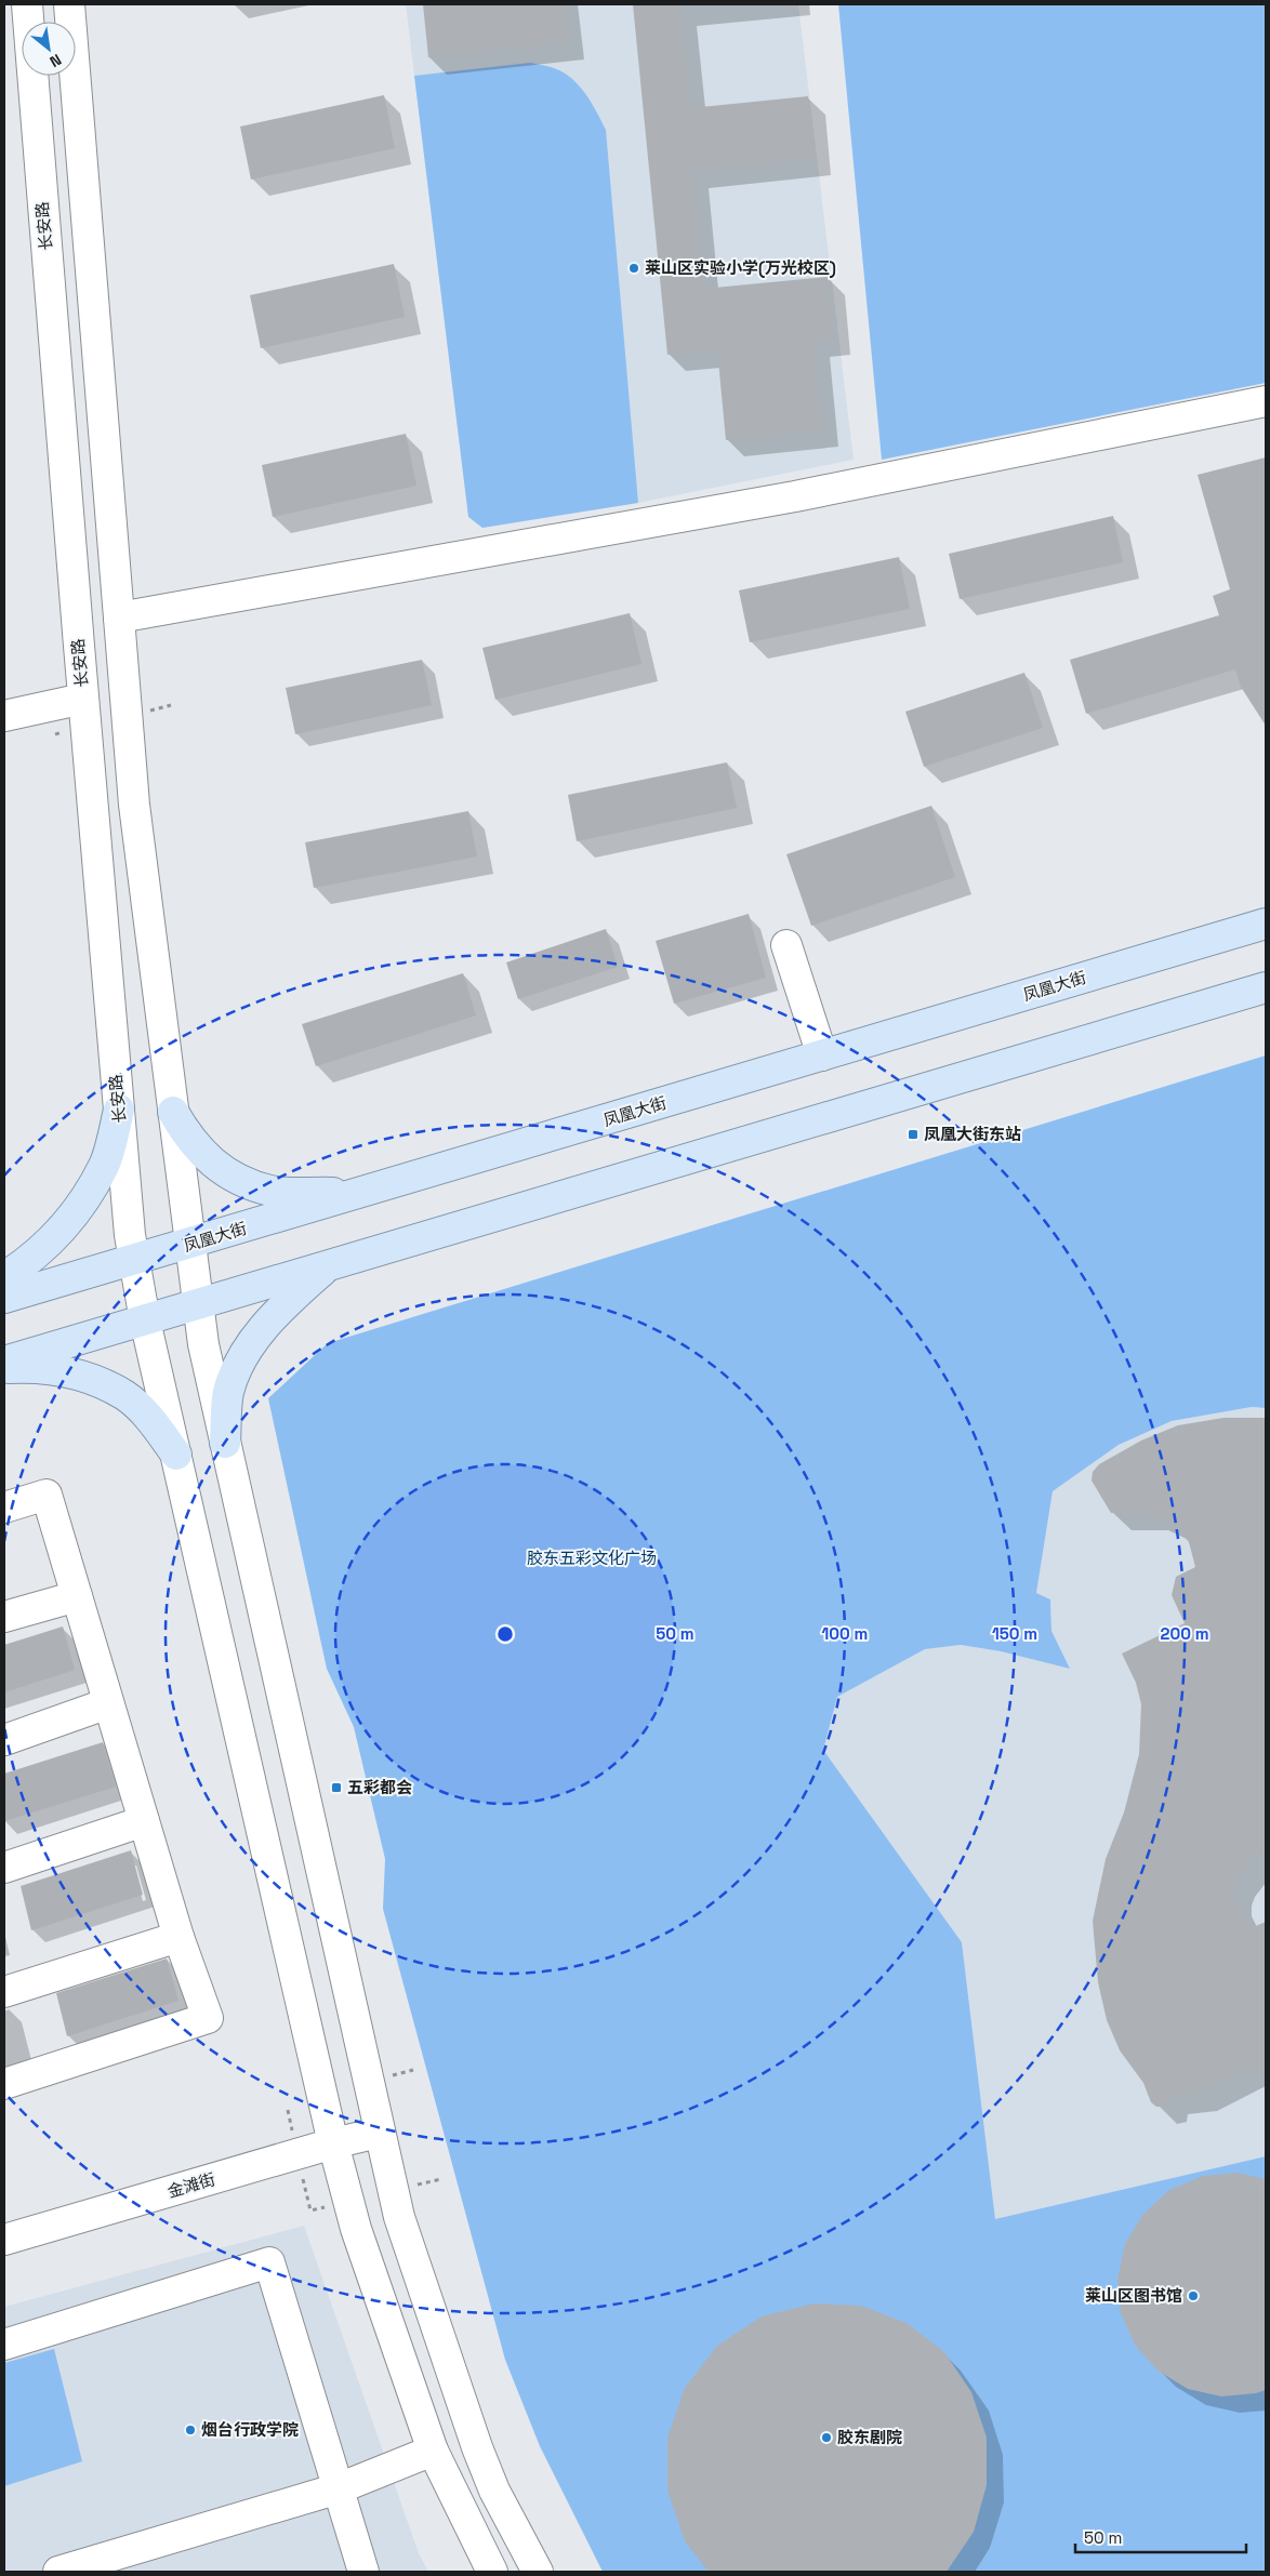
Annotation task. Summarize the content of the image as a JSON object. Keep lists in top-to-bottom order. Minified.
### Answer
{"streets":{"main road":["凤凰大街"],"street":["长安路","金滩街"]},"crossings":[["长安路","凤凰大街"],["长安路","金滩街"]],"parks":["胶东五彩文化广场"],"places":{"other":["莱山区实验小学(万光校区)","莱山区图书馆","烟台行政学院","胶东剧院"],"transit":["凤凰大街东站","五彩都会"]},"scale_bar":"50 m","north":"bottom right","rings":["50 m","100 m","150 m","200 m"]}
